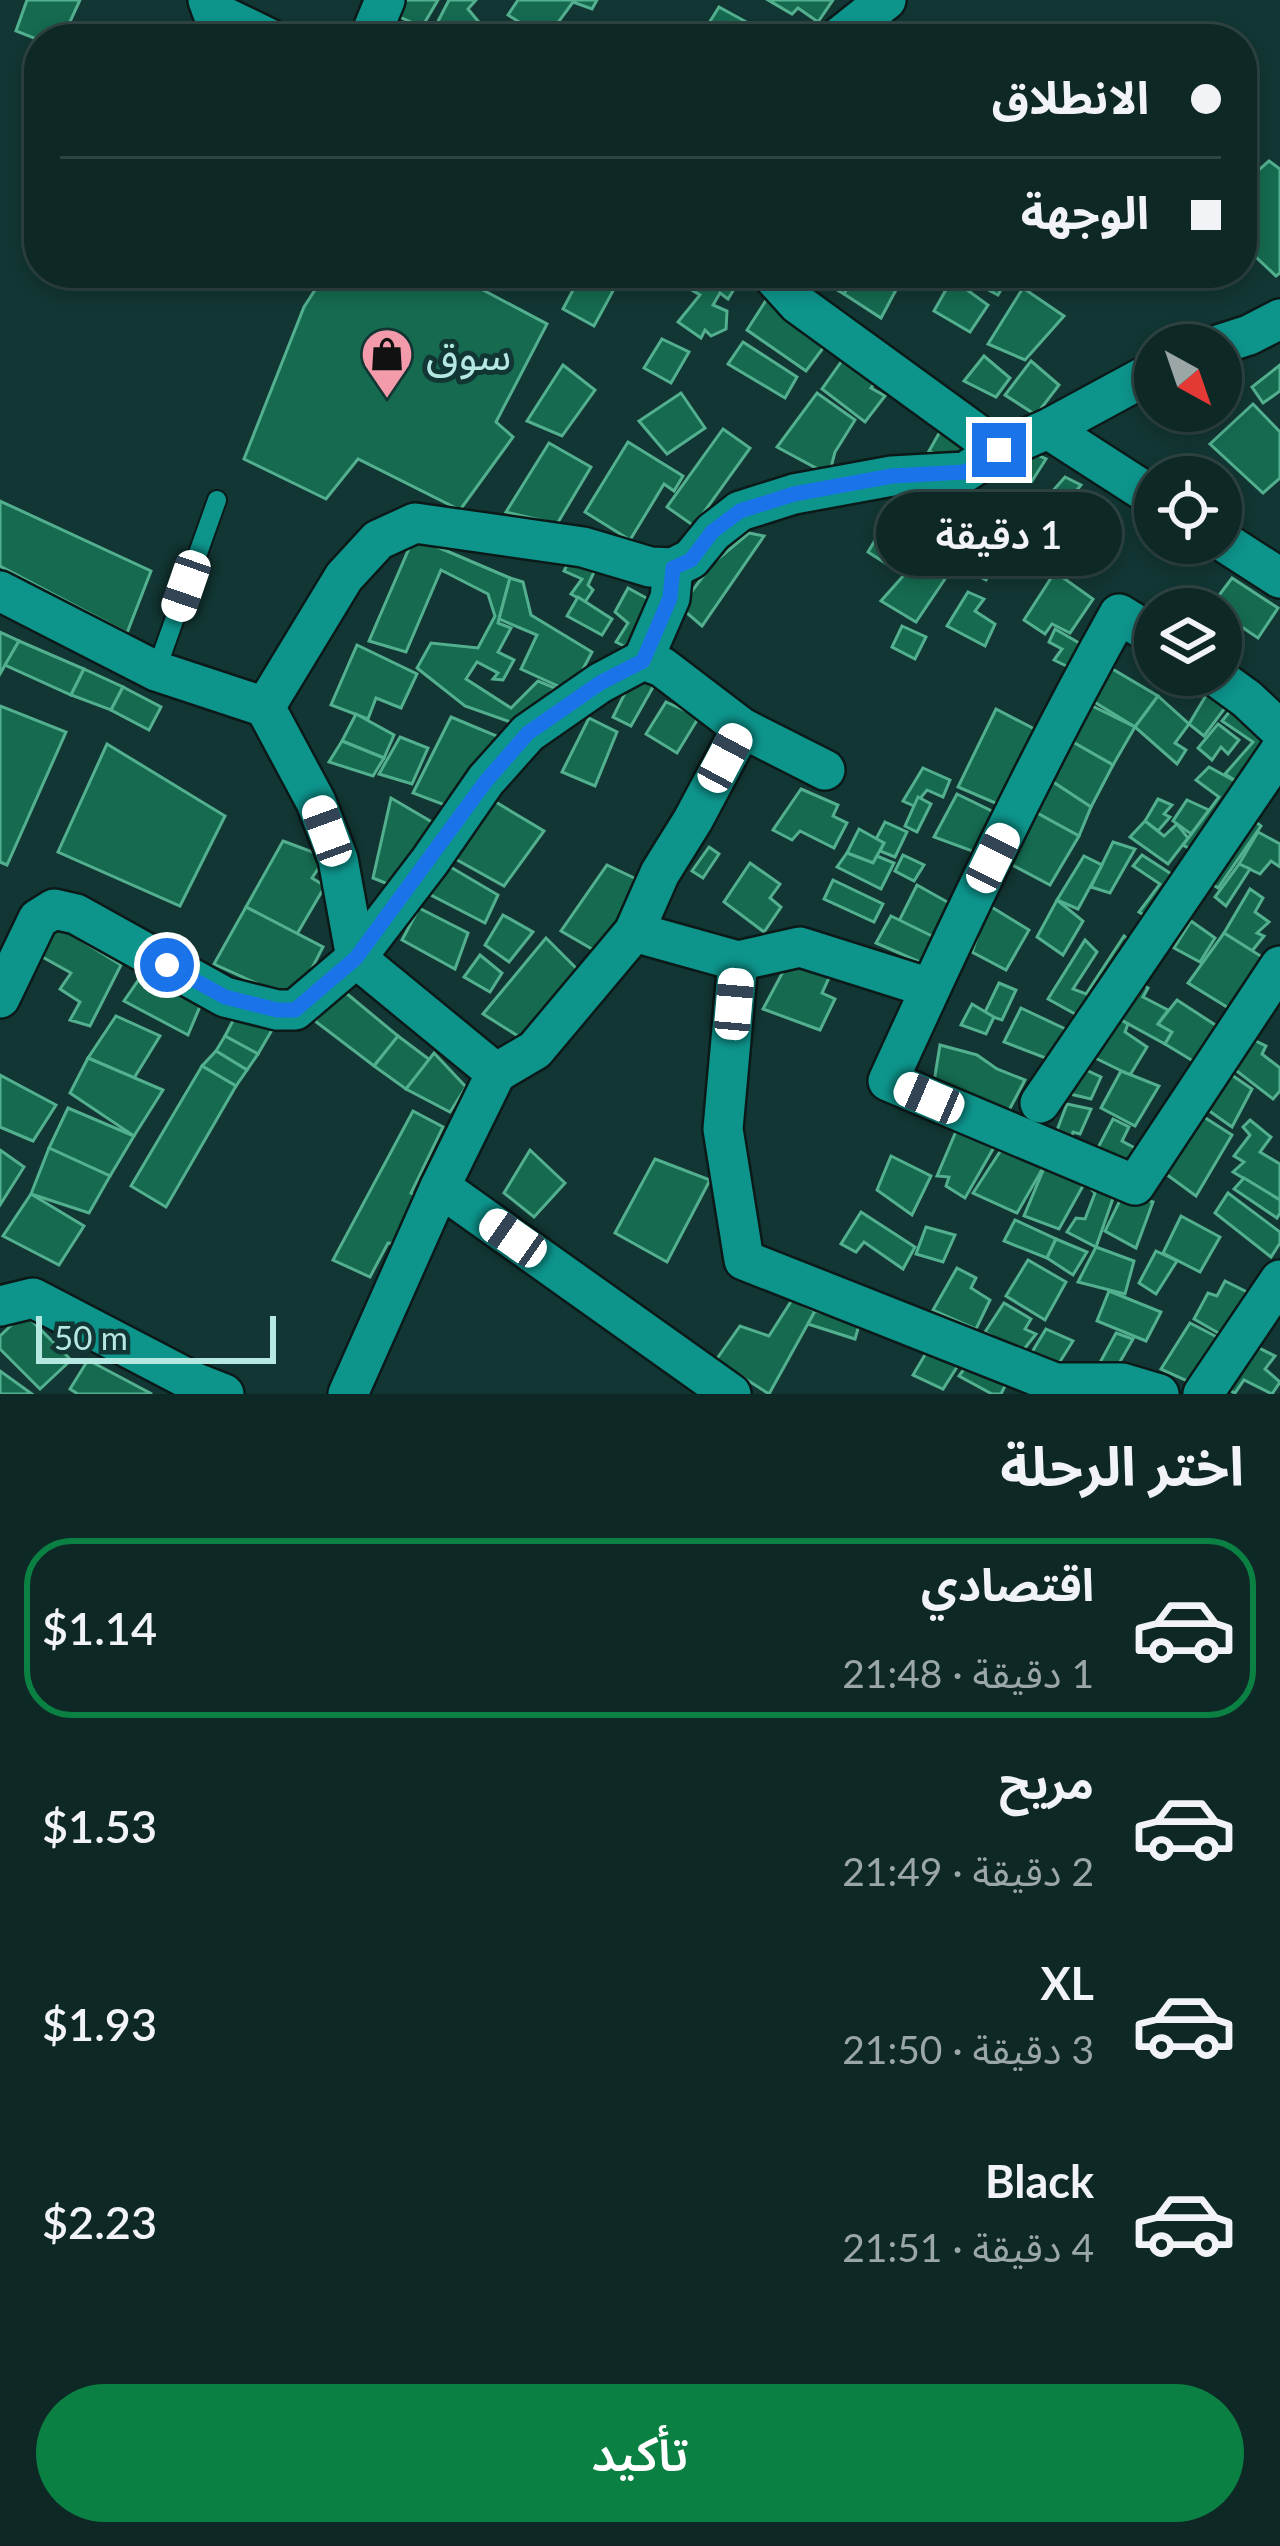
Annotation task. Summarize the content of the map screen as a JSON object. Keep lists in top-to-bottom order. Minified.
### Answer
{"places":{"shop":["سوق"]},"scale_bar":"50 m","north":"bottom right","page":{"banner":["الانطلاق","الوجهة"],"bubble":"1 دقيقة","scale":"50 m","heading":"اختر الرحلة","list":[{"name":"اقتصادي","note":"1 دقيقة · 21:48","value":"$1.14"},{"name":"مريح","note":"2 دقيقة · 21:49","value":"$1.53"},{"name":"XL","note":"3 دقيقة · 21:50","value":"$1.93"},{"name":"Black","note":"4 دقيقة · 21:51","value":"$2.23"}],"buttons":"تأكيد"}}
